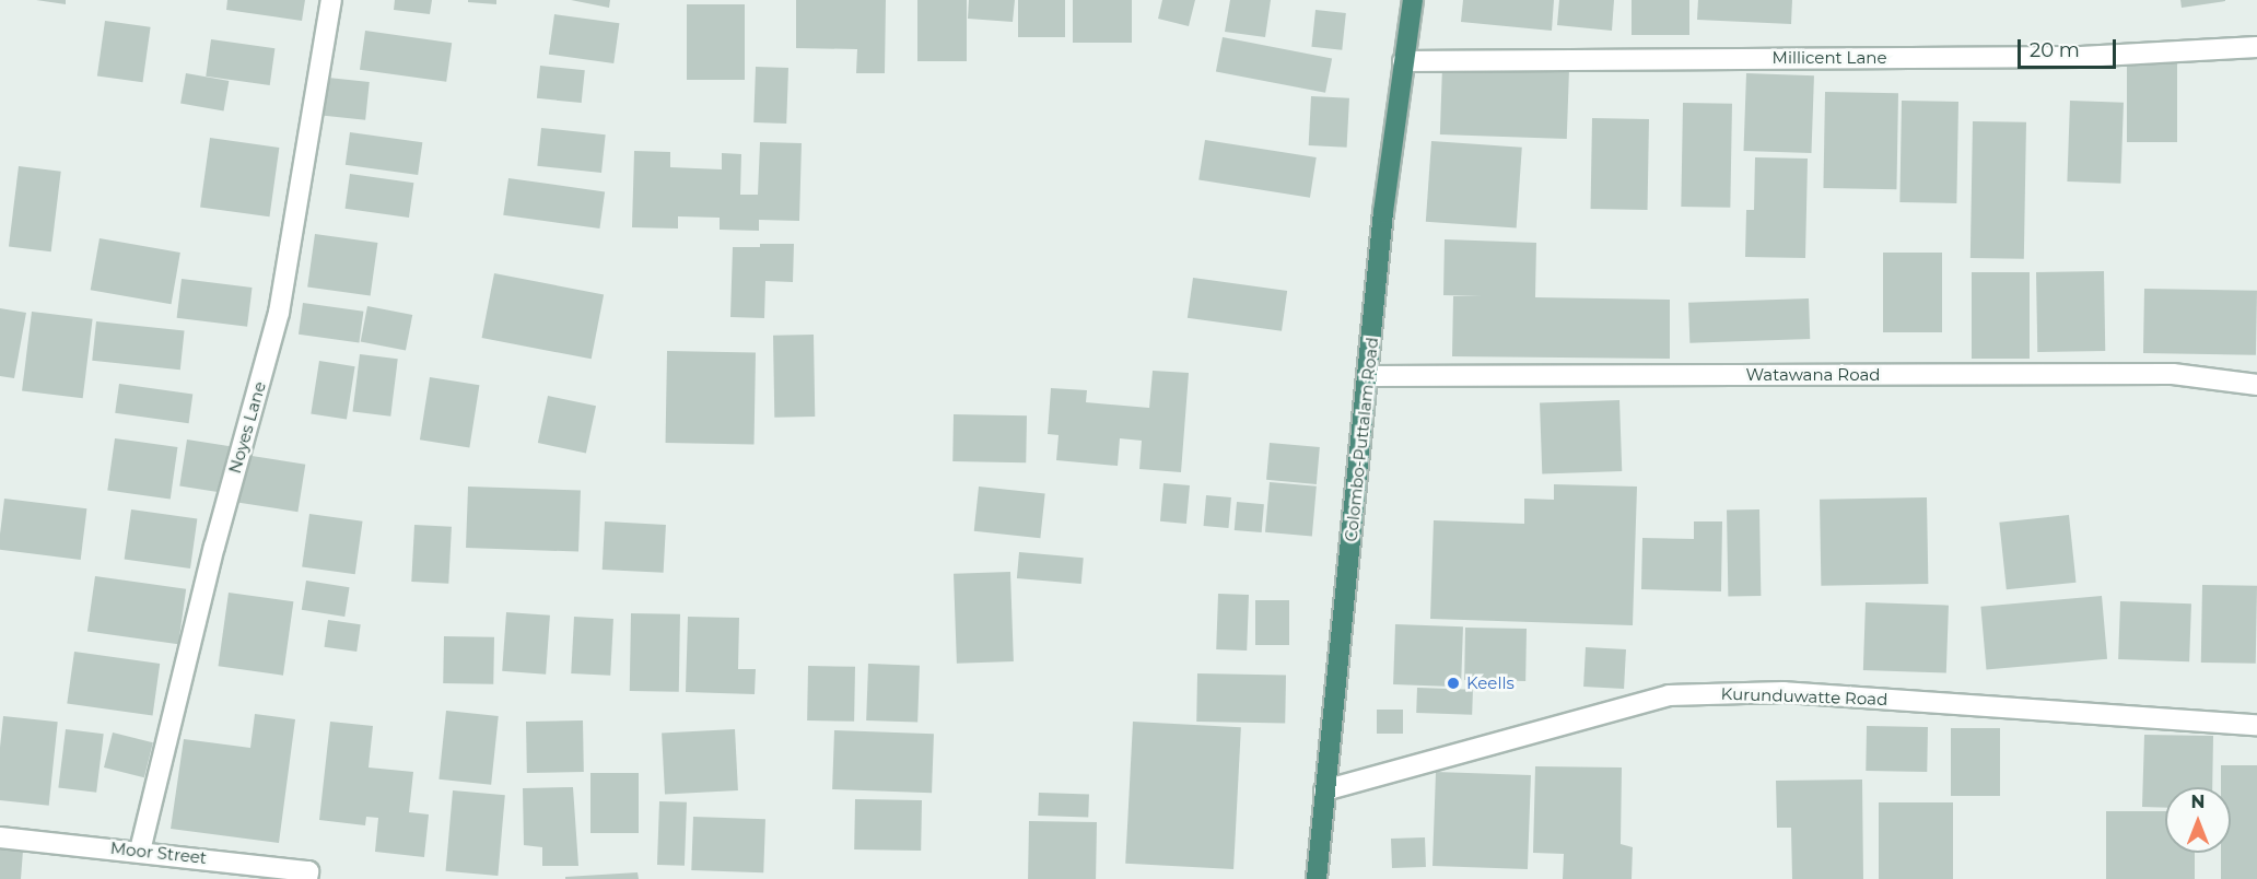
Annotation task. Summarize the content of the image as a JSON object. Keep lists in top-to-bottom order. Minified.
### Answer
{"streets":{"highway":["Colombo-Puttalam Road"],"street":["Millicent Lane","Watawana Road","Noyes Lane","Kurunduwatte Road","Moor Street"]},"crossings":[["Millicent Lane","Colombo-Puttalam Road"],["Watawana Road","Colombo-Puttalam Road"],["Noyes Lane","Moor Street"],["Colombo-Puttalam Road","Kurunduwatte Road"]],"places":["Keells"],"scale_bar":"20 m","north":"top"}
